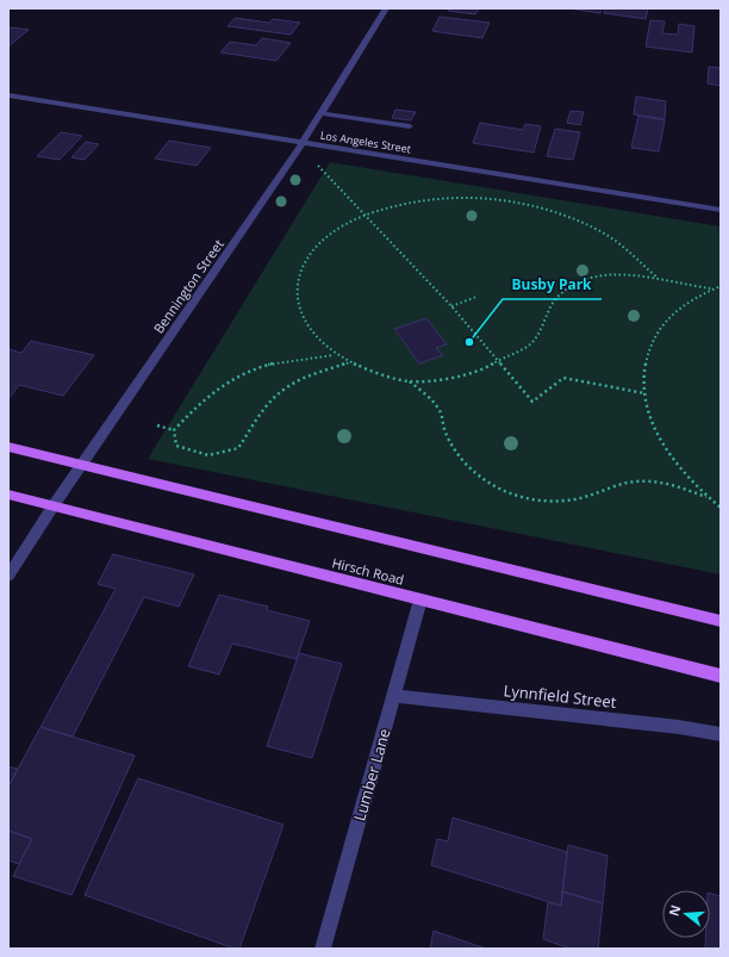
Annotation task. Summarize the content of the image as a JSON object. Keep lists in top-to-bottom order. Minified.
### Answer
{"streets":{"main road":["Hirsch Road"],"street":["Los Angeles Street","Bennington Street","Lynnfield Street","Lumber Lane"]},"crossings":[["Los Angeles Street","Bennington Street"],["Bennington Street","Hirsch Road"],["Hirsch Road","Lumber Lane"],["Lynnfield Street","Lumber Lane"]],"places":["Busby Park"],"north":"left"}
